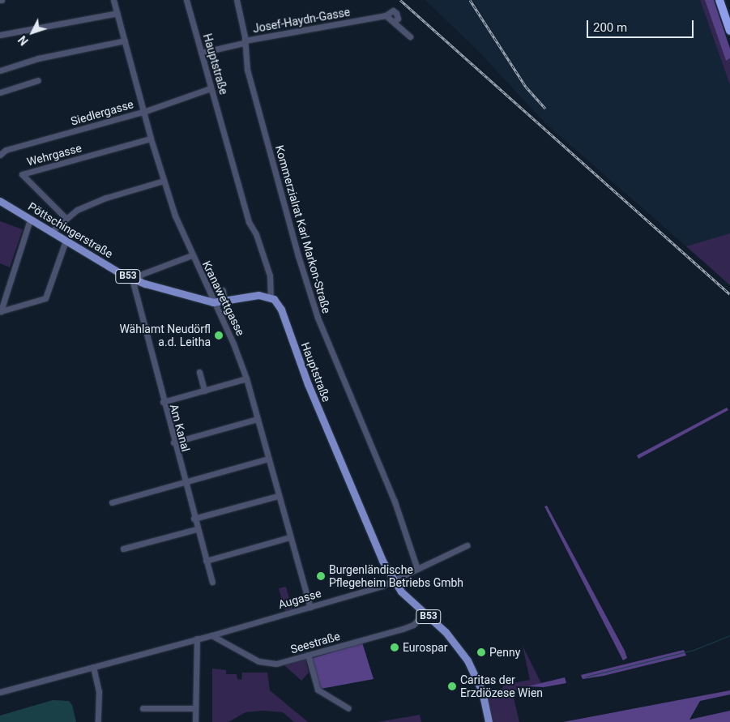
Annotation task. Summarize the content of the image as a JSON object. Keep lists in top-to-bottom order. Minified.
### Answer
{"streets":{"main road":["Hauptstraße","Pöttschingerstraße","B53"],"street":["Josef-Haydn-Gasse","Siedlergasse","Wehrgasse","Kommerzialrat Karl Markon-Straße","Kranawettgasse","Am Kanal","Augasse","Seestraße"]},"crossings":[["Josef-Haydn-Gasse","Hauptstraße"],["Josef-Haydn-Gasse","Kommerzialrat Karl Markon-Straße"],["Hauptstraße","Siedlergasse"],["Hauptstraße","Pöttschingerstraße"],["Hauptstraße","Augasse"],["Hauptstraße","Seestraße"],["Siedlergasse","Kranawettgasse"],["Wehrgasse","Kranawettgasse"],["Pöttschingerstraße","Kranawettgasse"],["Pöttschingerstraße","Am Kanal"],["Kranawettgasse","Augasse"],["Augasse","Seestraße"]],"places":["Wählamt Neudörfl a.d. Leitha","Burgenländische Pflegeheim Betriebs Gmbh","Eurospar","Penny","Caritas der Erzdiözese Wien"],"scale_bar":"200 m","north":"bottom left"}
